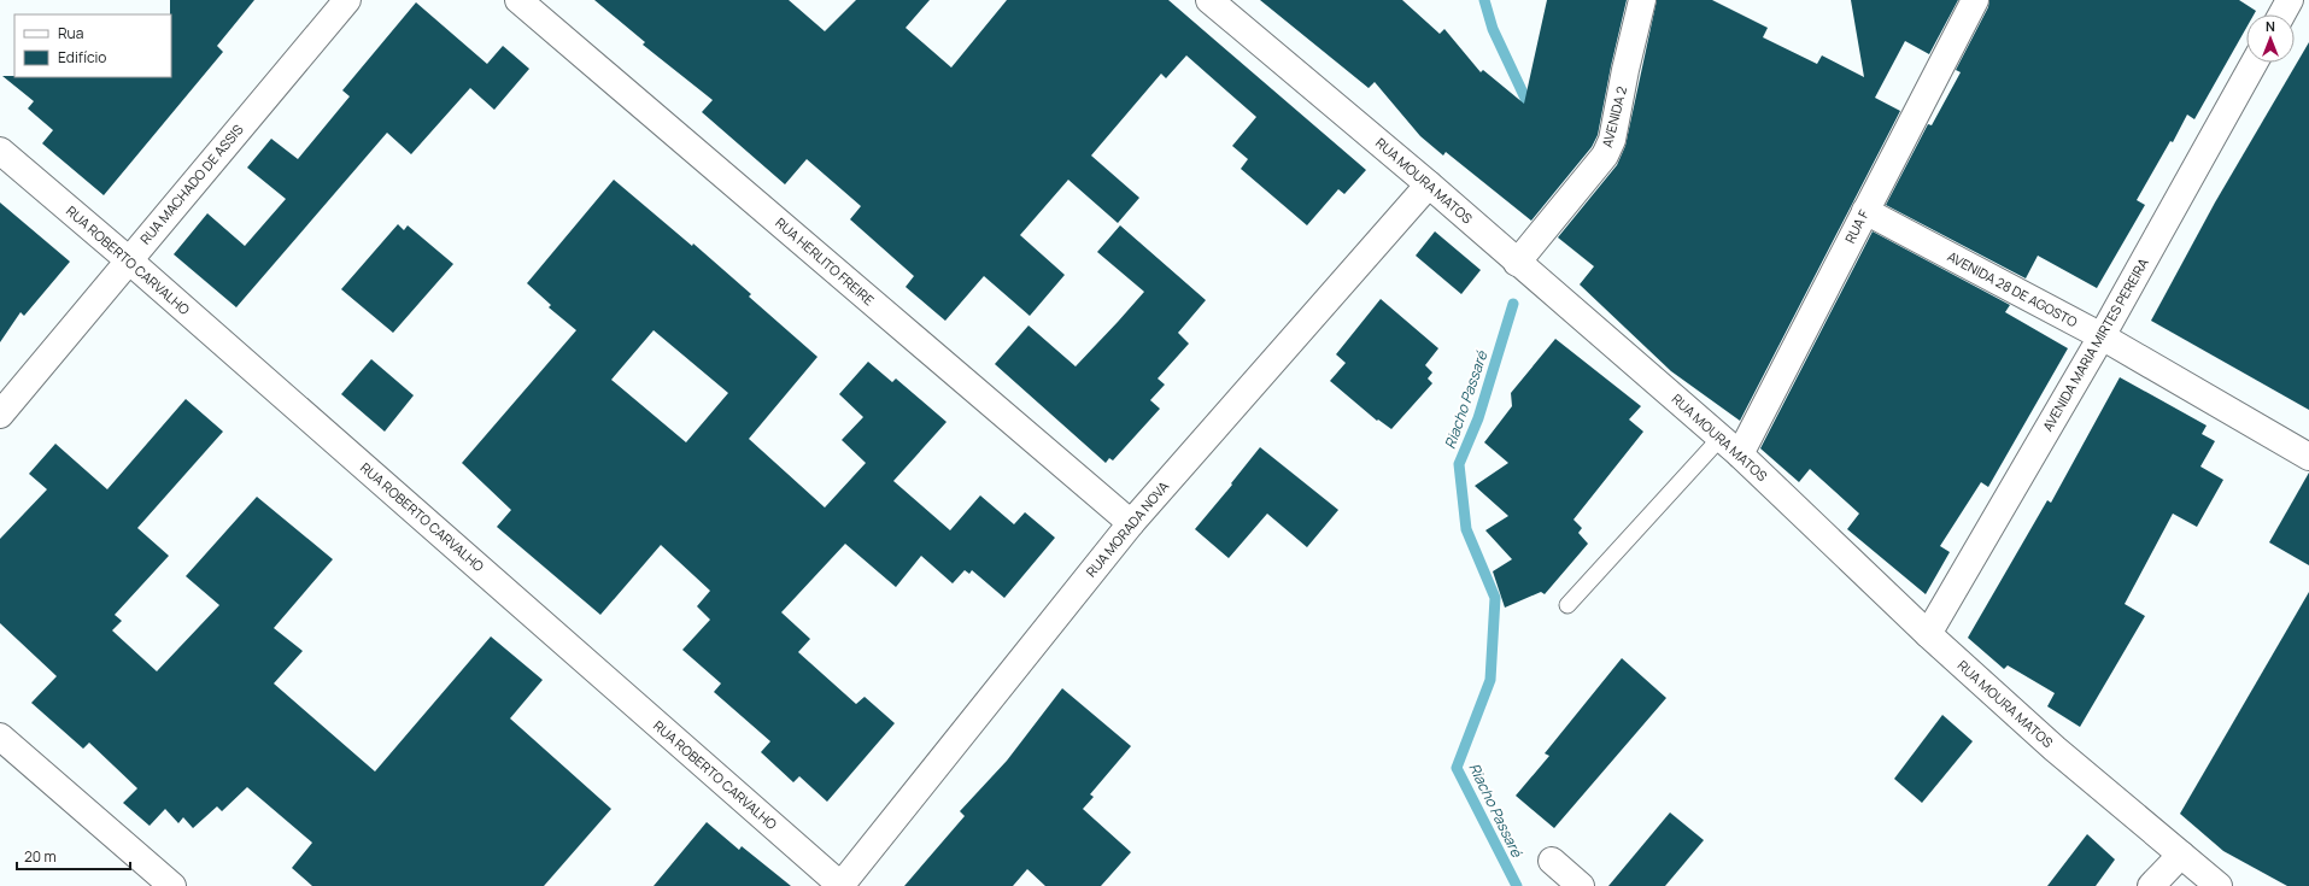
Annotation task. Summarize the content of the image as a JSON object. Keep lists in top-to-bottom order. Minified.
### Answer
{"streets":{"street":["AVENIDA 2","RUA MOURA MATOS","RUA MACHADO DE ASSIS","RUA F","RUA ROBERTO CARVALHO","RUA HERLITO FREIRE","AVENIDA 28 DE AGOSTO","AVENIDA MARIA MIRTES PEREIRA","RUA MORADA NOVA"]},"crossings":[["AVENIDA 2","RUA MOURA MATOS"],["RUA MOURA MATOS","RUA F"],["RUA MOURA MATOS","AVENIDA MARIA MIRTES PEREIRA"],["RUA MOURA MATOS","RUA MORADA NOVA"],["RUA MACHADO DE ASSIS","RUA ROBERTO CARVALHO"],["RUA F","AVENIDA 28 DE AGOSTO"],["RUA ROBERTO CARVALHO","RUA MORADA NOVA"],["RUA HERLITO FREIRE","RUA MORADA NOVA"],["AVENIDA 28 DE AGOSTO","AVENIDA MARIA MIRTES PEREIRA"]],"water":["Riacho Passaré"],"legend":["Rua","Edifício"],"scale_bar":"20 m","north":"top"}
